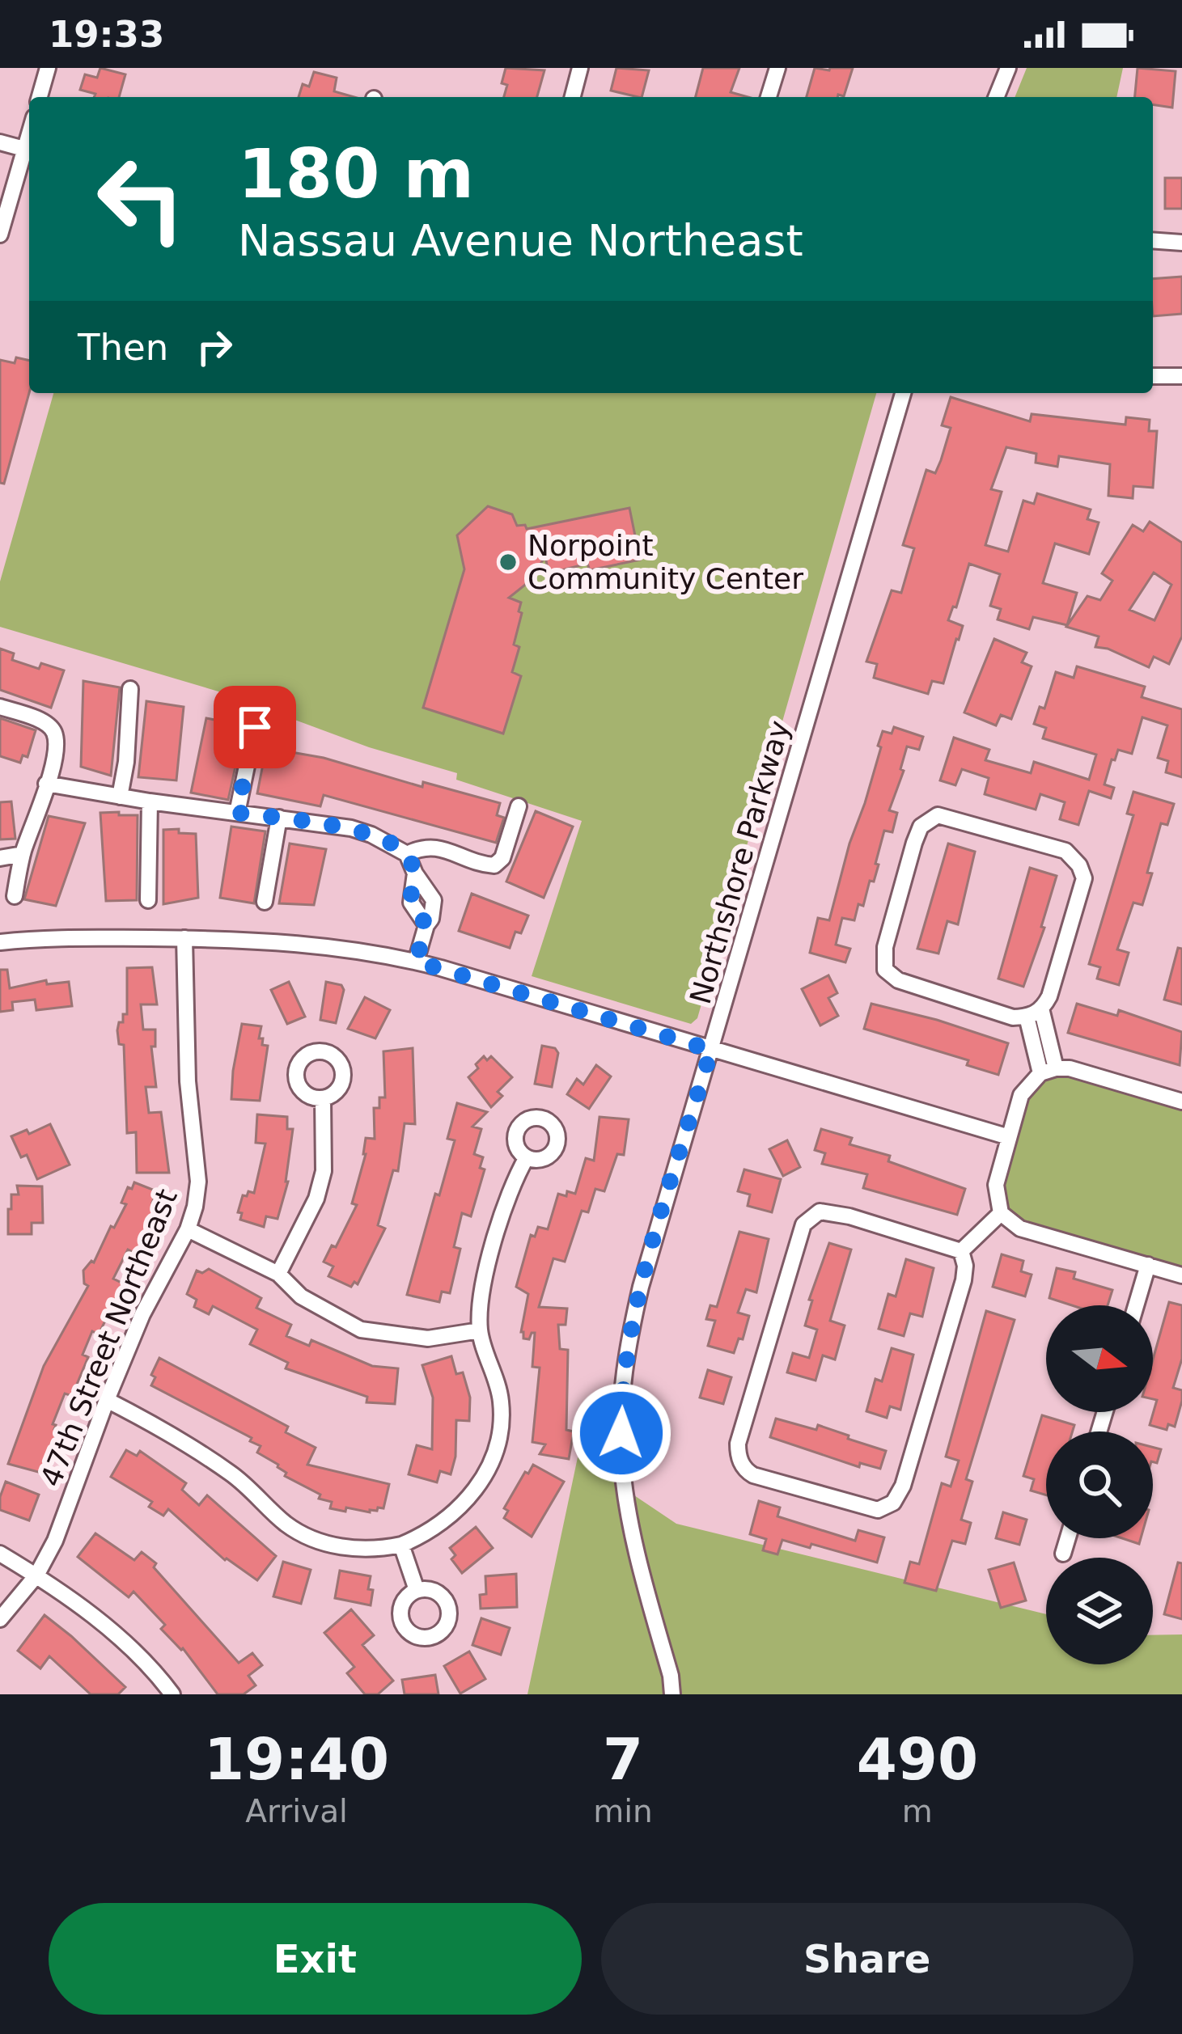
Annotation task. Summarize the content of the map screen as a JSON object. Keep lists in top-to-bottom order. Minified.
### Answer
{"streets":{"street":["Northshore Parkway","47th Street Northeast"]},"places":["Norpoint Community Center"],"north":"right","page":{"status":"19:33","turn":["180 m","Nassau Avenue Northeast"],"then":"Then","eta":["19:40","Arrival","7","min","490","m"],"buttons":["Exit","Share"]}}
